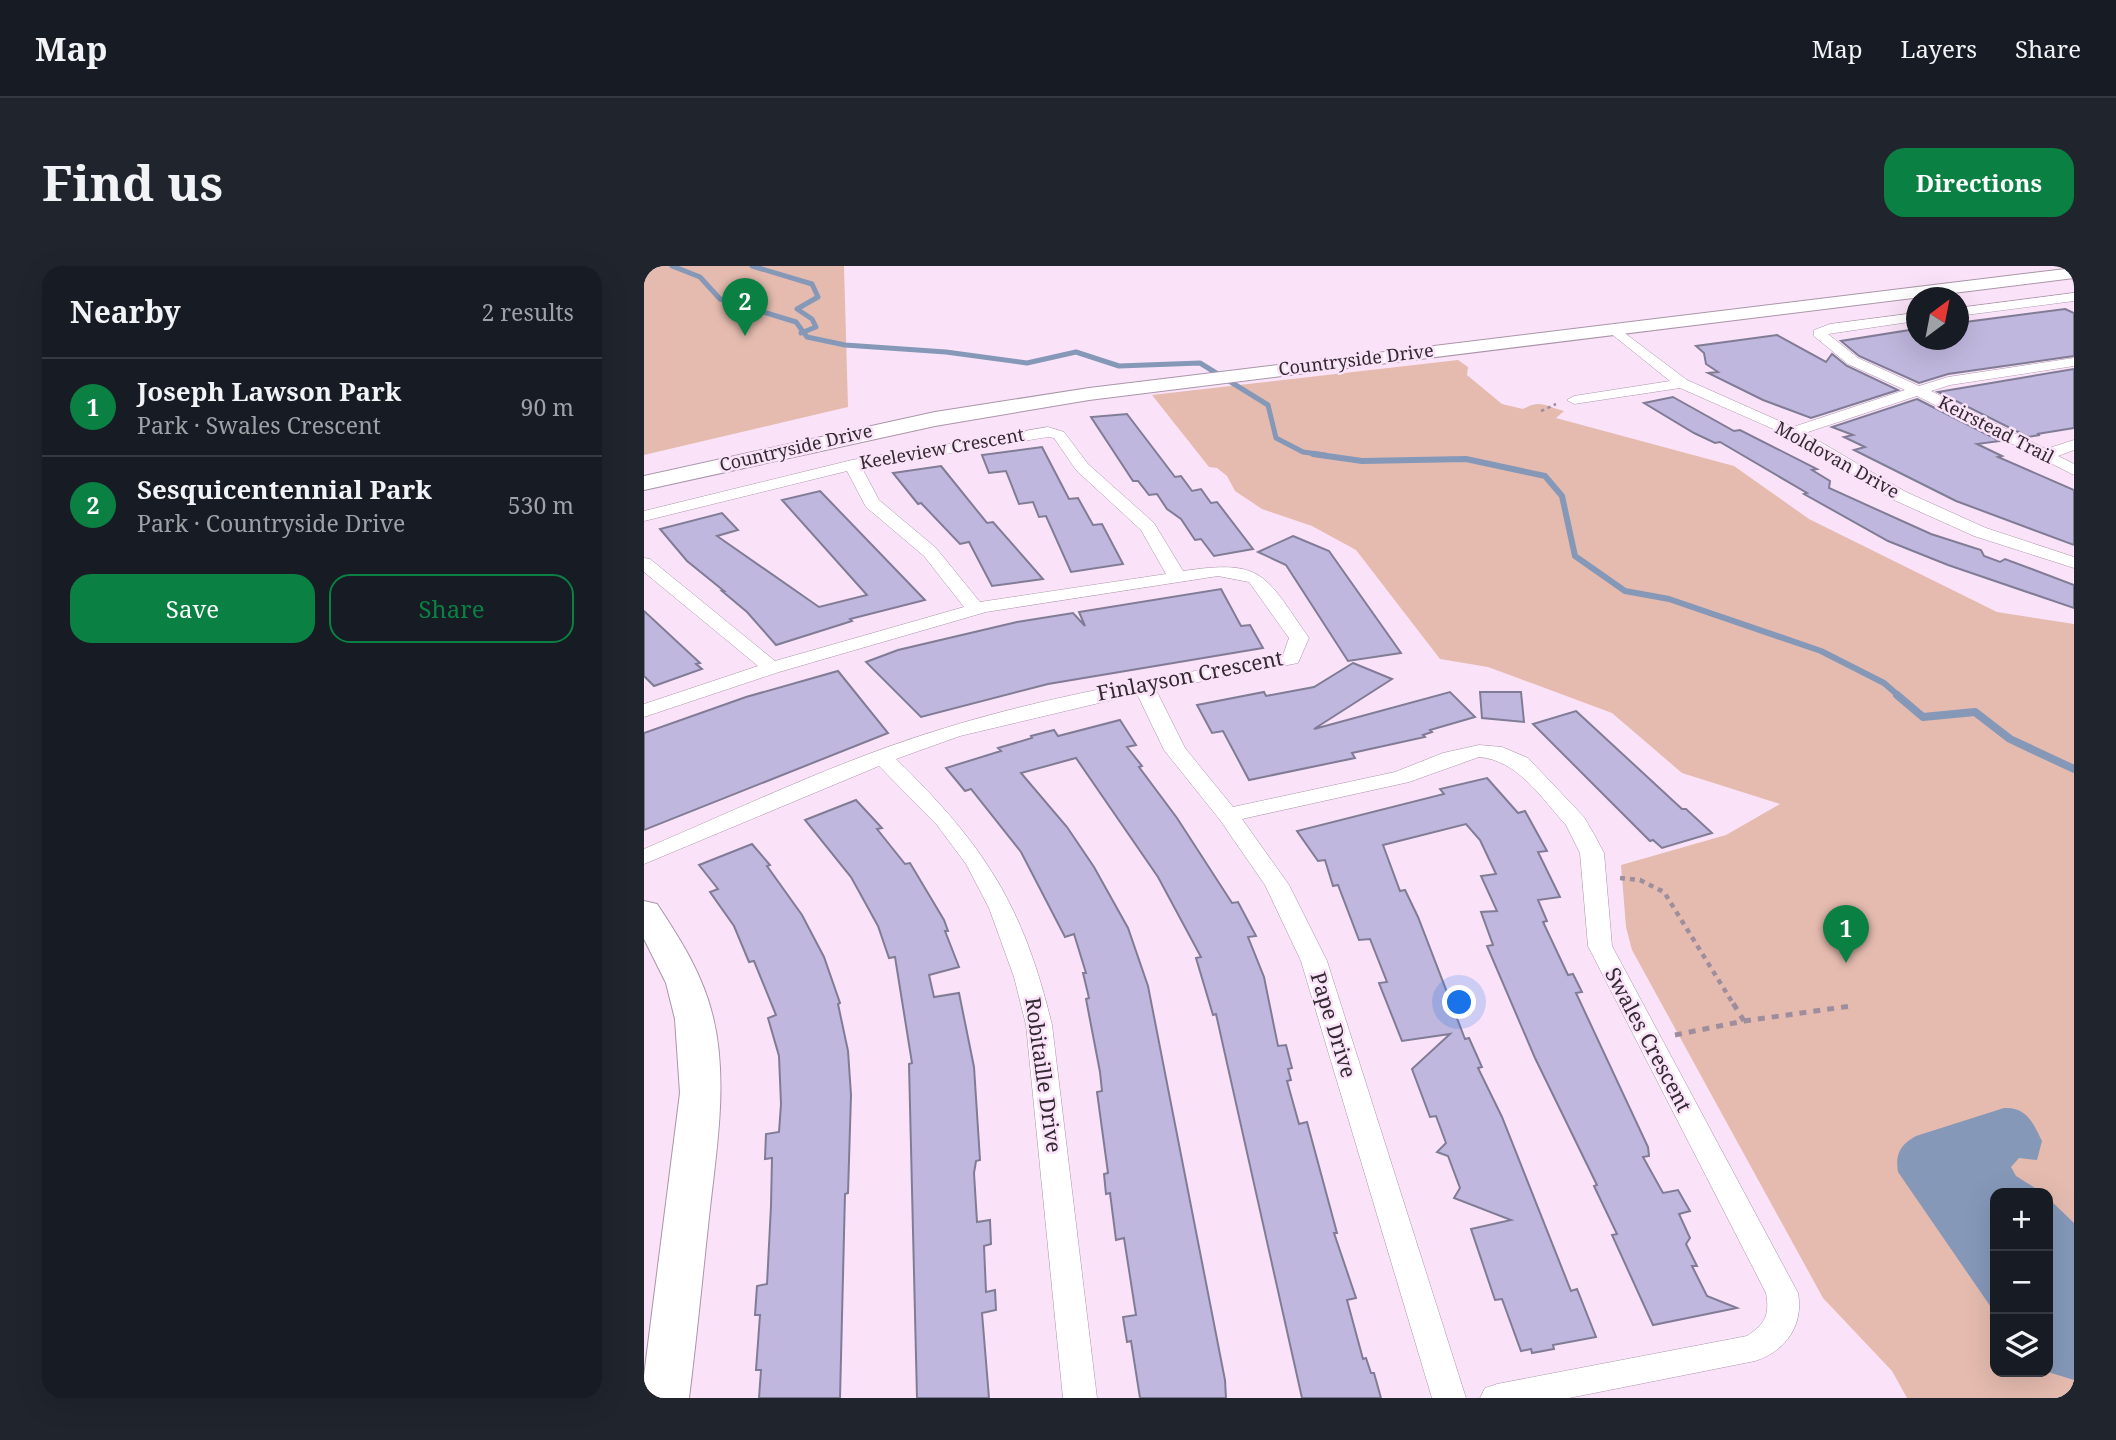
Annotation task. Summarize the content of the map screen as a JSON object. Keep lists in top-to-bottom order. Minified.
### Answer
{"streets":{"main road":["Countryside Drive"],"street":["Keirstead Trail","Keeleview Crescent","Moldovan Drive","Finlayson Crescent","Pape Drive","Swales Crescent","Robitaille Drive"]},"crossings":[["Countryside Drive","Moldovan Drive"],["Keeleview Crescent","Finlayson Crescent"],["Finlayson Crescent","Pape Drive"],["Finlayson Crescent","Robitaille Drive"],["Pape Drive","Swales Crescent"]],"north":"top right","page":{"header":"Map","nav":["Map","Layers","Share"],"buttons":["Directions",["Save","Share"]],"title":"Find us","heading":["Nearby","2 results"],"pins":["2","1"],"list":[{"mark":"1","name":"Joseph Lawson Park","note":"Park · Swales Crescent","value":"90 m"},{"mark":"2","name":"Sesquicentennial Park","note":"Park · Countryside Drive","value":"530 m"}],"map_buttons":["+","−"]}}
